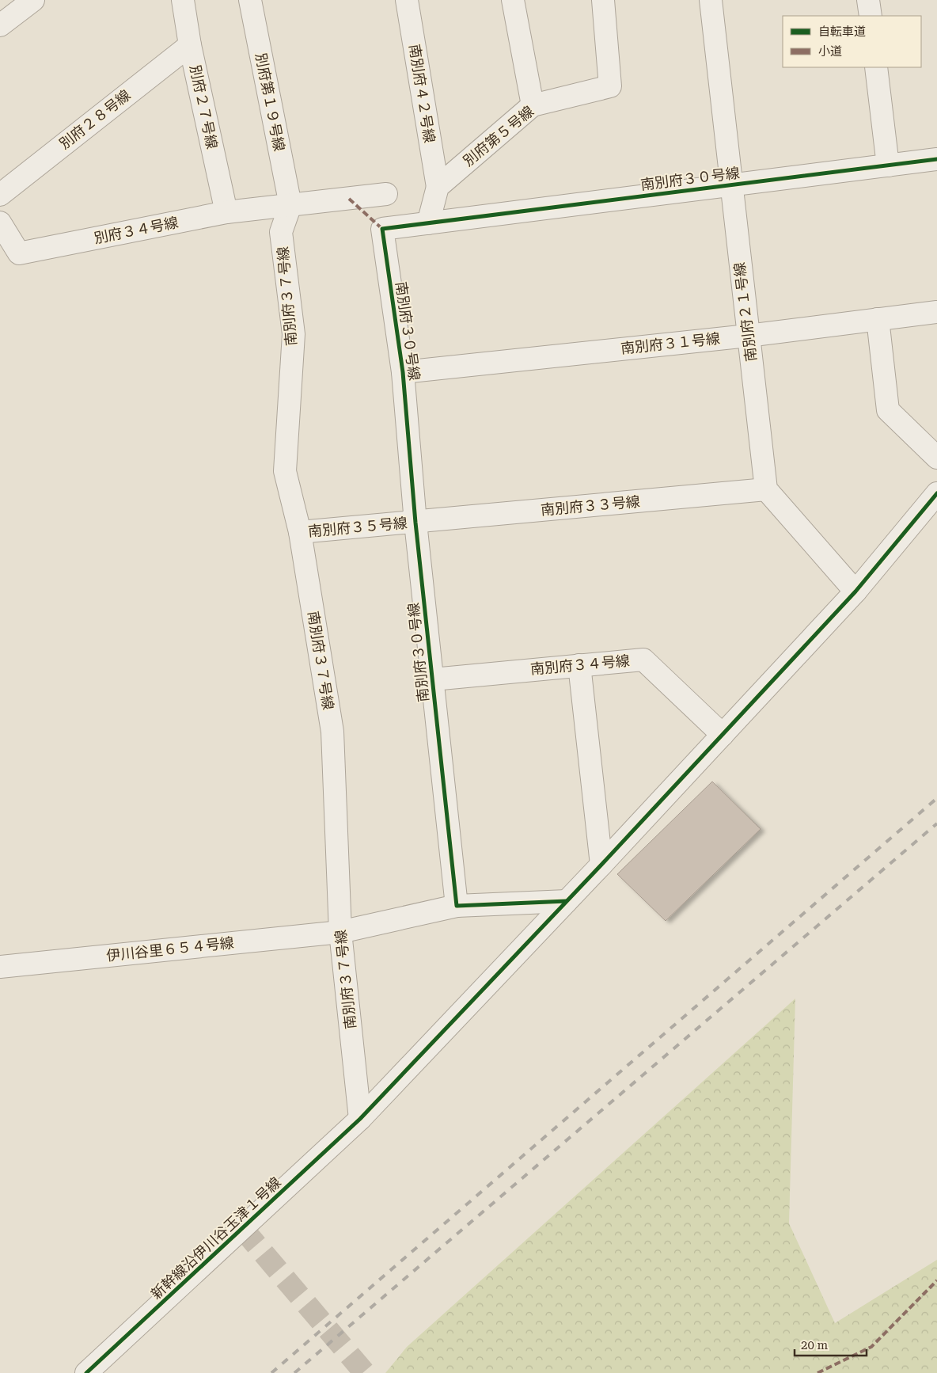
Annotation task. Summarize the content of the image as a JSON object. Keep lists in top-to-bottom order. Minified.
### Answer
{"streets":{"street":["南別府４２号線","別府第１９号線","別府２７号線","別府２８号線","別府第５号線","南別府３０号線","別府３４号線","南別府３７号線","南別府２１号線","南別府３１号線","南別府３３号線","南別府３５号線","南別府３４号線","伊川谷里６５４号線","新幹線沿伊川谷玉津１号線"]},"crossings":[["南別府４２号線","別府第５号線"],["別府第１９号線","別府３４号線"],["別府第１９号線","南別府３７号線"],["別府２７号線","別府２８号線"],["別府２７号線","別府３４号線"],["南別府３０号線","南別府２１号線"],["南別府３０号線","南別府３１号線"],["南別府３０号線","南別府３３号線"],["南別府３０号線","南別府３５号線"],["南別府３０号線","南別府３４号線"],["南別府３０号線","伊川谷里６５４号線"],["別府３４号線","南別府３７号線"],["南別府３７号線","南別府３５号線"],["南別府３７号線","伊川谷里６５４号線"],["南別府３７号線","新幹線沿伊川谷玉津１号線"],["南別府２１号線","南別府３１号線"],["南別府２１号線","南別府３３号線"],["南別府３３号線","南別府３５号線"],["南別府３４号線","新幹線沿伊川谷玉津１号線"]],"legend":["自転車道","小道"],"scale_bar":"20 m"}
